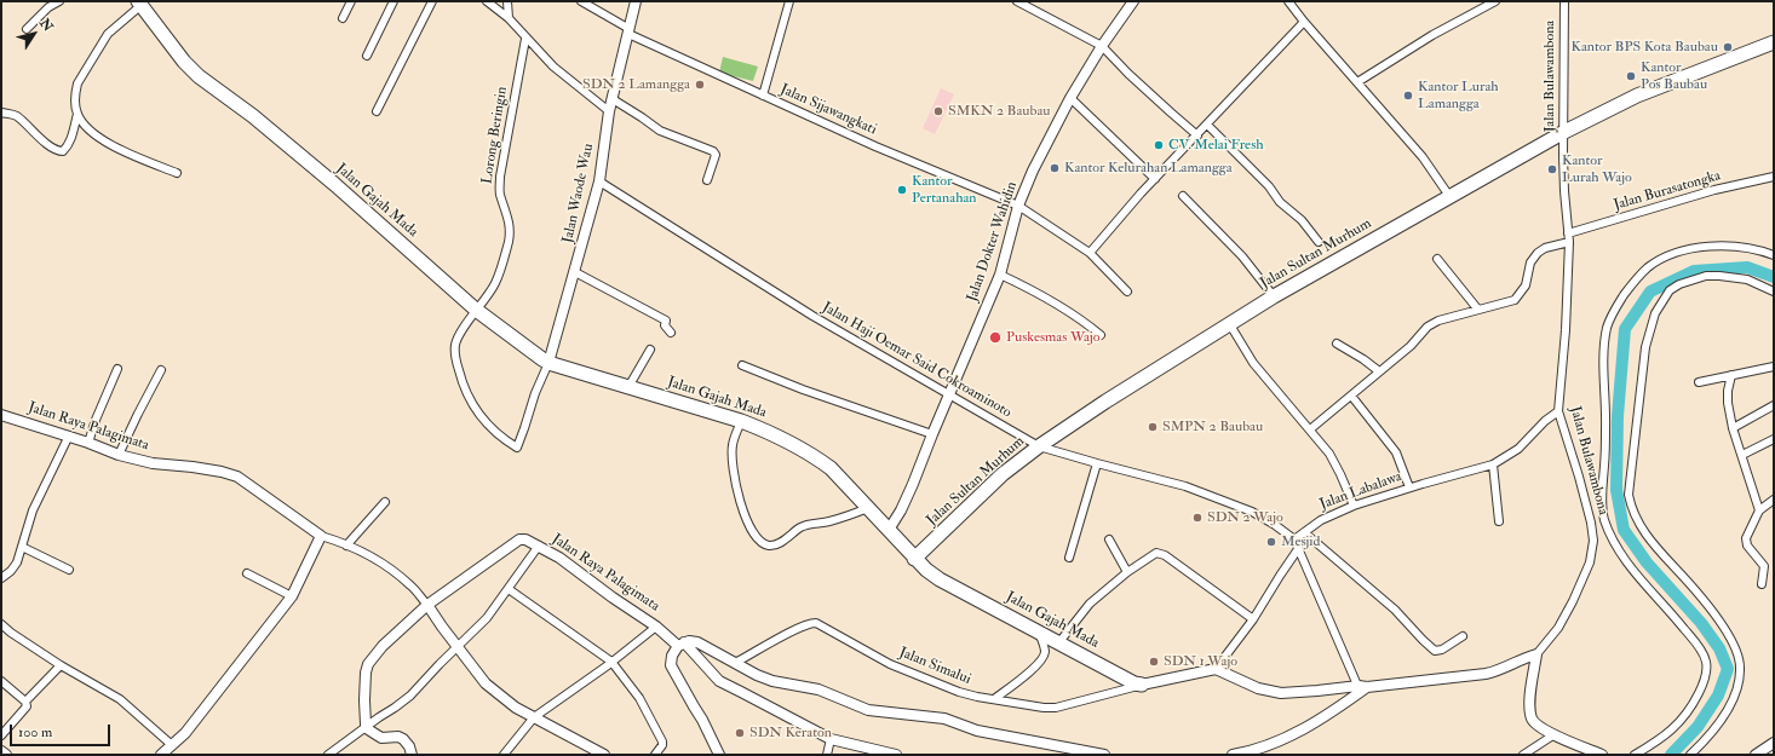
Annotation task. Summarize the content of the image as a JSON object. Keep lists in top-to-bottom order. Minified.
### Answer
{"streets":{"highway":["Jalan Gajah Mada","Jalan Sultan Murhum"],"street":["Jalan Bulawambona","Jalan Sijawangkati","Lorong Beringin","Jalan Burasatongka","Jalan Waode Wau","Jalan Dokter Wahidin","Jalan Haji Oemar Said Cokroaminoto","Jalan Raya Palagimata","Jalan Labalawa","Jalan Simalui"]},"crossings":[["Jalan Bulawambona","Jalan Burasatongka"],["Jalan Bulawambona","Jalan Sultan Murhum"],["Jalan Bulawambona","Jalan Labalawa"],["Jalan Sijawangkati","Jalan Waode Wau"],["Jalan Sijawangkati","Jalan Dokter Wahidin"],["Lorong Beringin","Jalan Waode Wau"],["Lorong Beringin","Jalan Gajah Mada"],["Jalan Waode Wau","Jalan Gajah Mada"],["Jalan Waode Wau","Jalan Haji Oemar Said Cokroaminoto"],["Jalan Gajah Mada","Jalan Dokter Wahidin"],["Jalan Gajah Mada","Jalan Sultan Murhum"],["Jalan Gajah Mada","Jalan Simalui"],["Jalan Dokter Wahidin","Jalan Haji Oemar Said Cokroaminoto"],["Jalan Sultan Murhum","Jalan Haji Oemar Said Cokroaminoto"],["Jalan Haji Oemar Said Cokroaminoto","Jalan Labalawa"]],"places":["Kantor BPS Kota Baubau","Kantor Pos Baubau","SDN 2 Lamangga","Kantor Lurah Lamangga","SMKN 2 Baubau","CV. Melai Fresh","Kantor Kelurahan Lamangga","Kantor Lurah Wajo","Kantor Pertanahan","Puskesmas Wajo","SMPN 2 Baubau","SDN 2 Wajo","Mesjid","SDN 1 Wajo","SDN Keraton"],"scale_bar":"100 m","north":"top right"}
